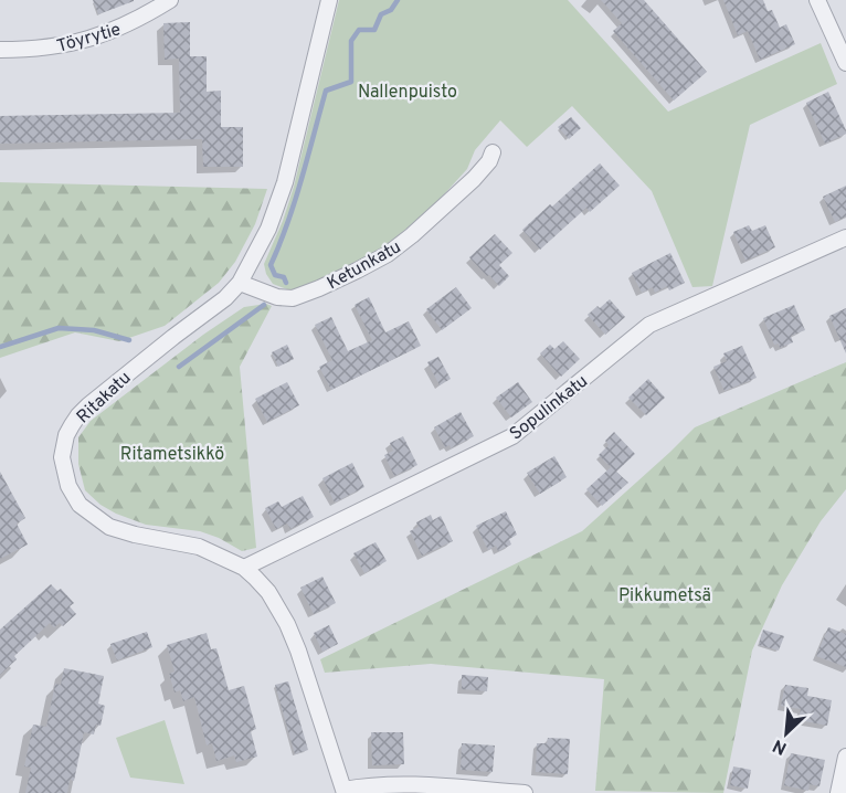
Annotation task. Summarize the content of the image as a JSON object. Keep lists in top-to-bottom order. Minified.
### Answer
{"streets":{"street":["Töyrytie","Ketunkatu","Ritakatu","Sopulinkatu"]},"crossings":[["Ketunkatu","Ritakatu"],["Ritakatu","Sopulinkatu"]],"parks":["Nallenpuisto","Ritametsikkö","Pikkumetsä"],"north":"bottom left"}
